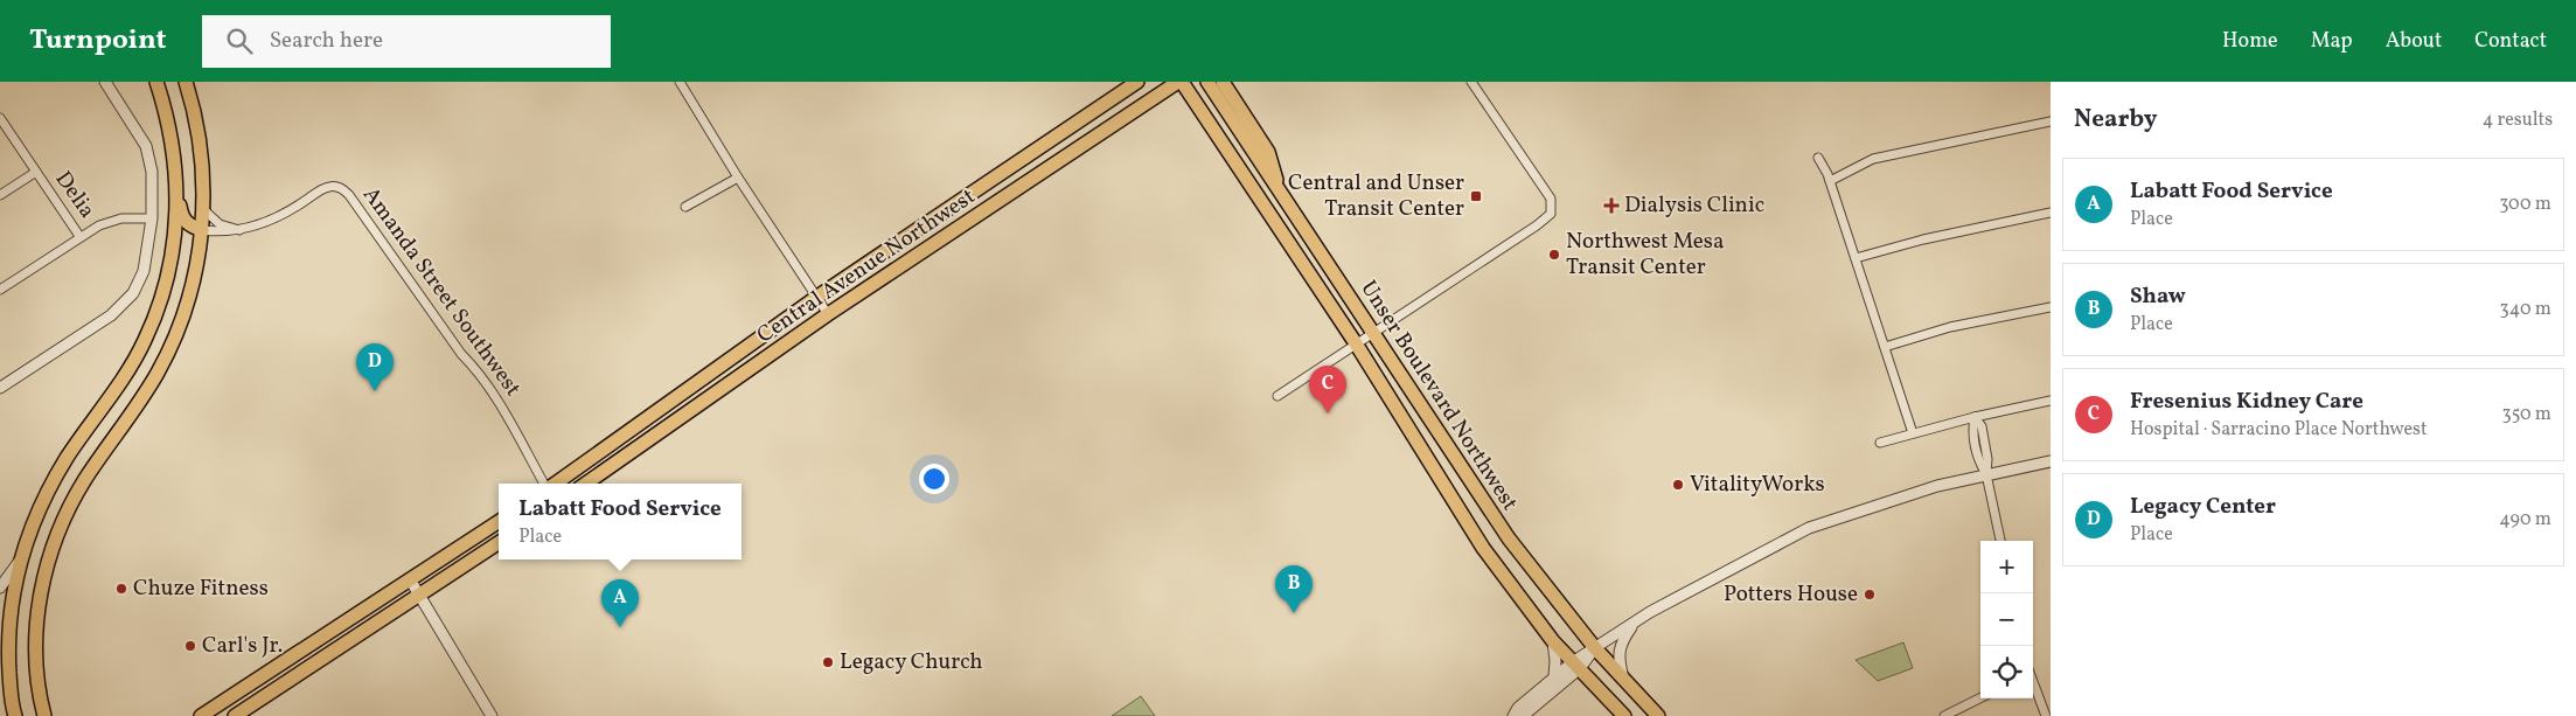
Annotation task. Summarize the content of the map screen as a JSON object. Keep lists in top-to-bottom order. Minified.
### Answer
{"streets":{"main road":["Central Avenue Northwest","Unser Boulevard Northwest"],"street":["Delia","Amanda Street Southwest"]},"crossings":[["Central Avenue Northwest","Unser Boulevard Northwest"]],"places":{"transit":["Central and Unser Transit Center"],"health":["Dialysis Clinic"],"other":["Northwest Mesa Transit Center","VitalityWorks","Chuze Fitness","Potters House","Carl's Jr.","Legacy Church"]},"page":{"header":"Turnpoint","search":"Search here","nav":["Home","Map","About","Contact"],"heading":["Nearby","4 results"],"list":[{"mark":"A","name":"Labatt Food Service","note":"Place","value":"300 m"},{"mark":"B","name":"Shaw","note":"Place","value":"340 m"},{"mark":"C","name":"Fresenius Kidney Care","note":"Hospital · Sarracino Place Northwest","value":"350 m"},{"mark":"D","name":"Legacy Center","note":"Place","value":"490 m"}],"pins":["D","C","B","A"],"popup":["Labatt Food Service","Place"],"map_buttons":["+","−"]}}
